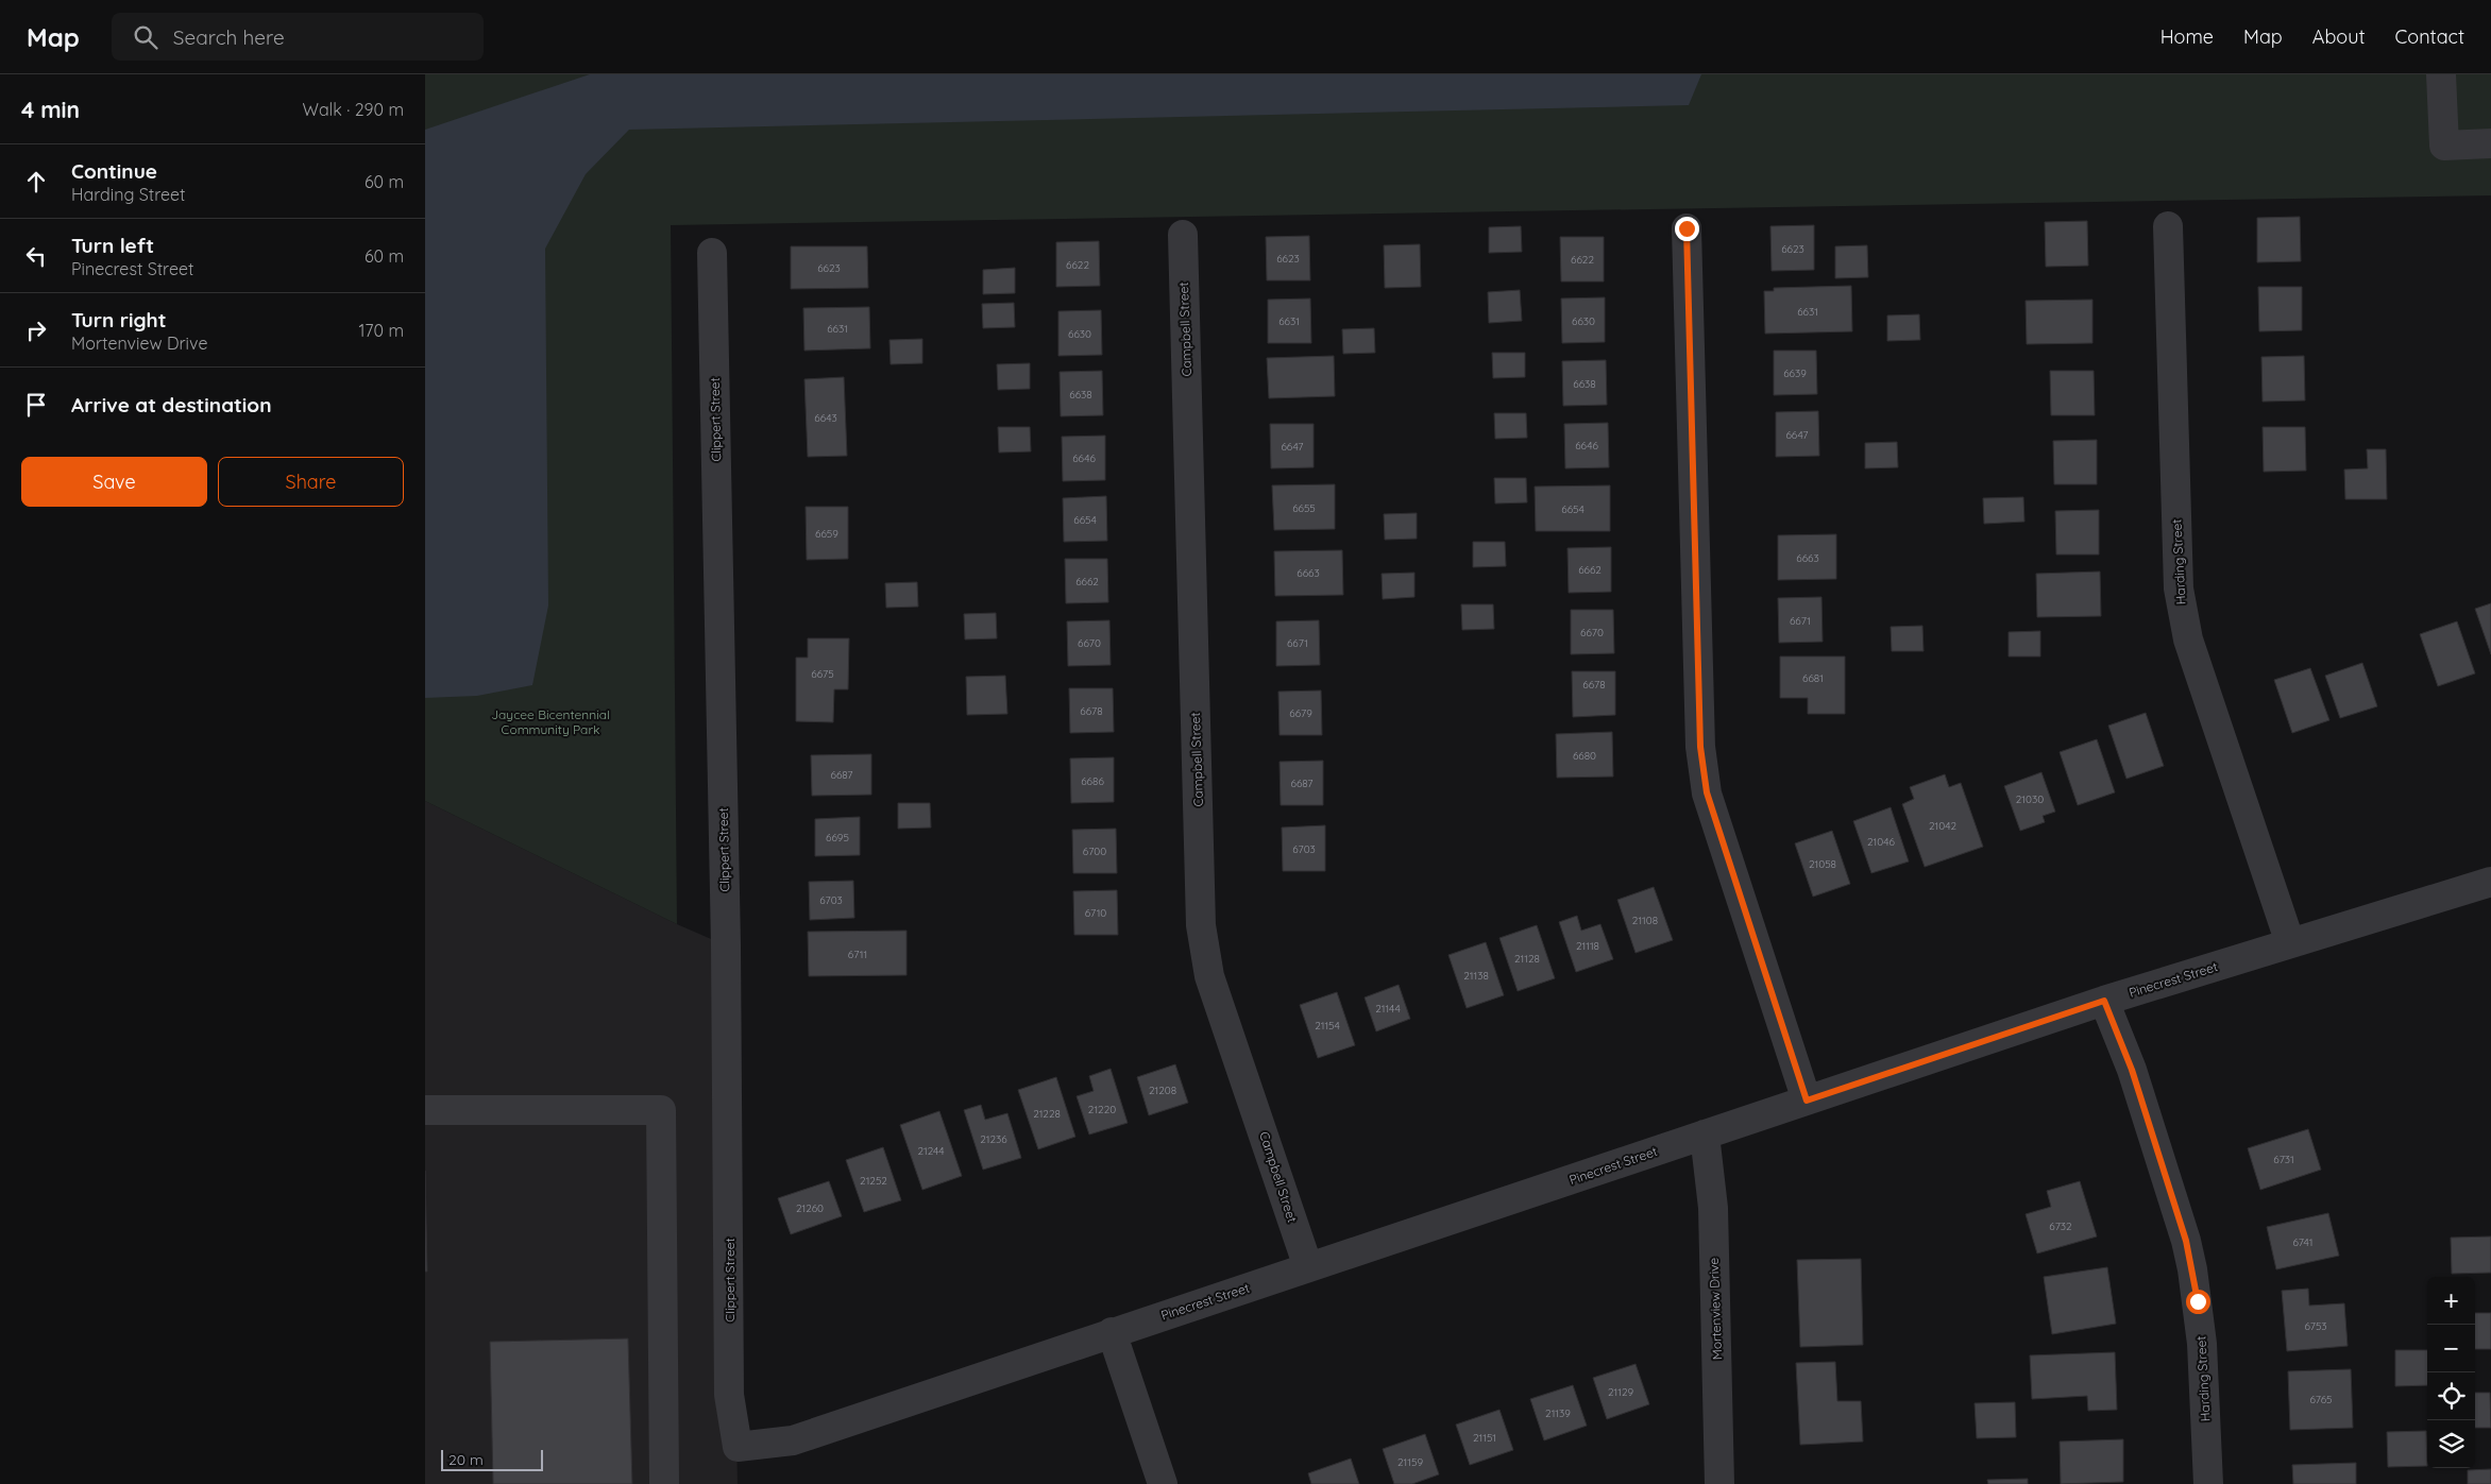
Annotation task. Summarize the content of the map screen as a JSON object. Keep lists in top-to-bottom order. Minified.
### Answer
{"streets":{"street":["Campbell Street","Clippert Street","Harding Street","Pinecrest Street","Mortenview Drive"]},"crossings":[["Campbell Street","Pinecrest Street"],["Clippert Street","Pinecrest Street"],["Harding Street","Pinecrest Street"],["Pinecrest Street","Mortenview Drive"]],"parks":["Jaycee Bicentennial Community Park"],"house_numbers":["6623","6623","6622","6622","6623","6631","6631","6630","6631","6630","6639","6638","6638","6643","6647","6646","6647","6646","6655","6654","6654","6659","6663","6662","6663","6662","6671","6670","6670","6671","6675","6681","6678","6678","6679","6680","6687","6686","6687","21030","21042","6695","21046","6703","6700","21058","6703","6710","21108","21118","6711","21128","21138","21144","21154","21208","21220","21228","21236","21244","6731","21252","21260","6732","6741","6753","21129","6765","21139","21151","21159"],"scale_bar":"20 m","page":{"header":"Map","search":"Search here","nav":["Home","Map","About","Contact"],"heading":["4 min","Walk · 290 m"],"list":[["Continue","Harding Street","60 m"],["Turn left","Pinecrest Street","60 m"],["Turn right","Mortenview Drive","170 m"],"Arrive at destination"],"buttons":["Save","Share"],"map_buttons":["+","−"],"scale":"20 m"}}
